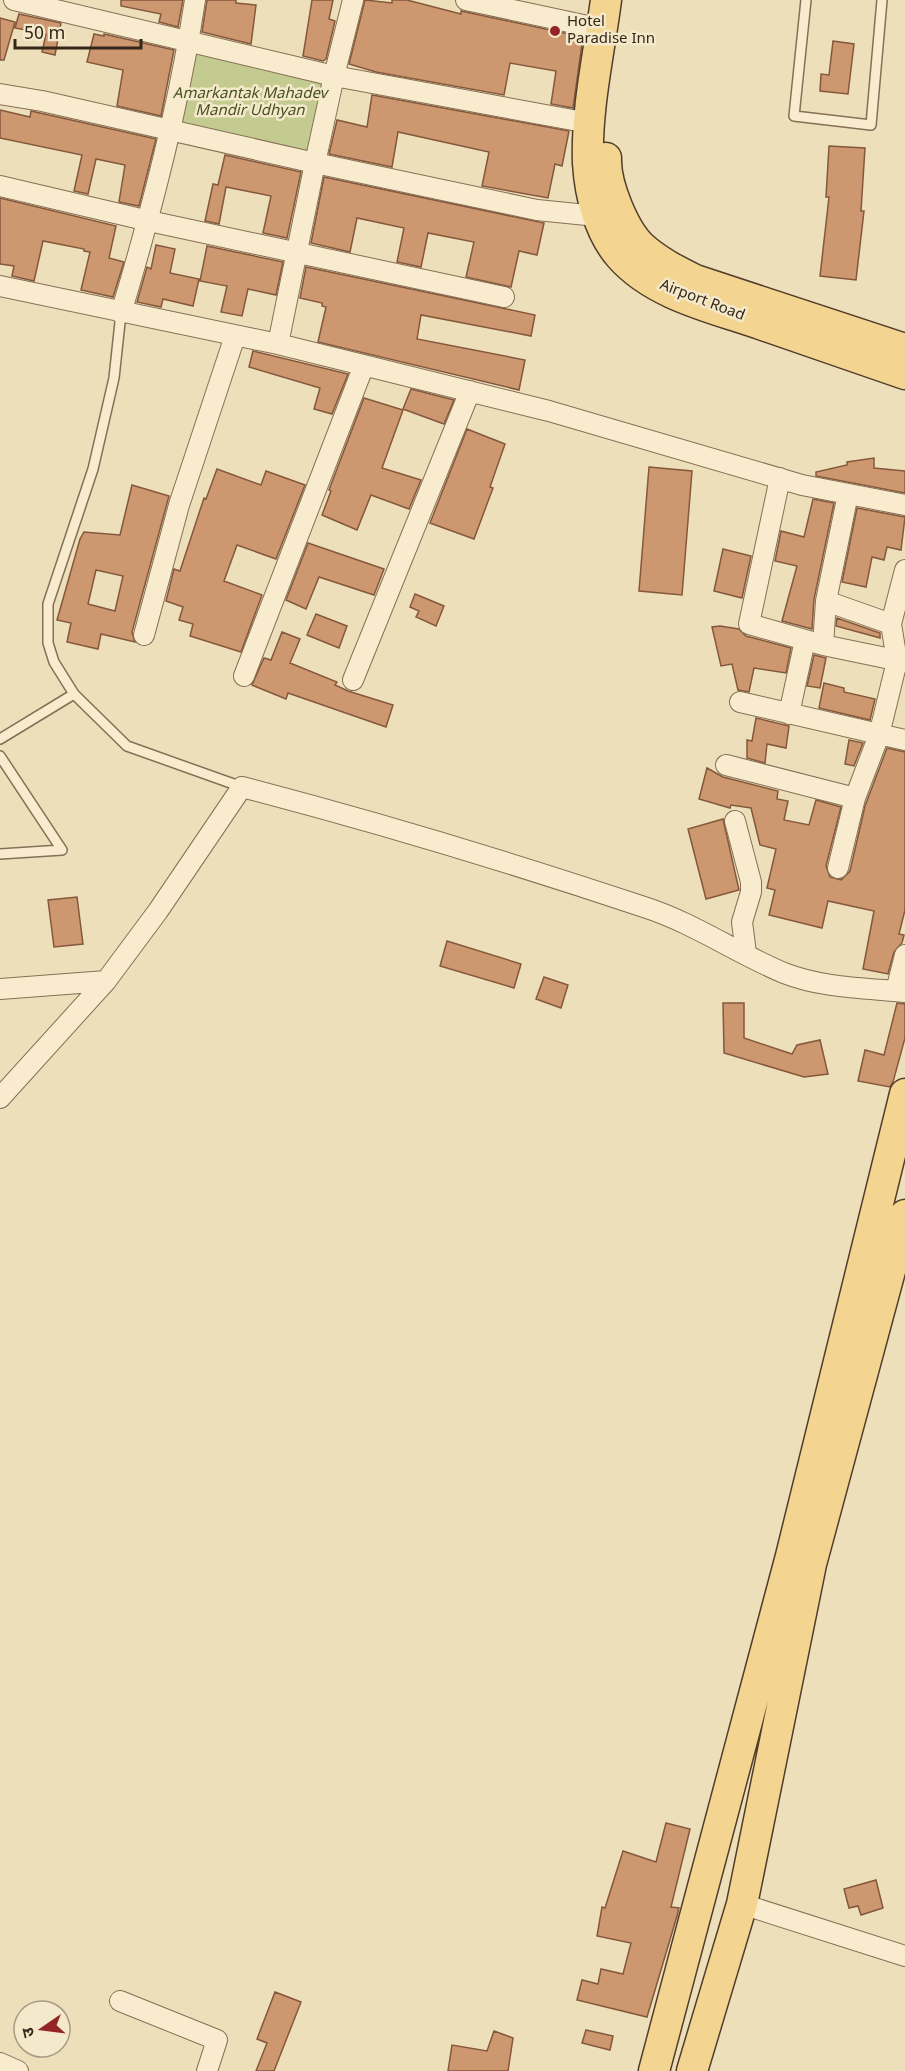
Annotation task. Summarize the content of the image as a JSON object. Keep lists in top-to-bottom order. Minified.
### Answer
{"streets":{"main road":["Airport Road"]},"parks":["Amarkantak Mahadev Mandir Udhyan"],"places":["Hotel Paradise Inn"],"scale_bar":"50 m","north":"left"}
